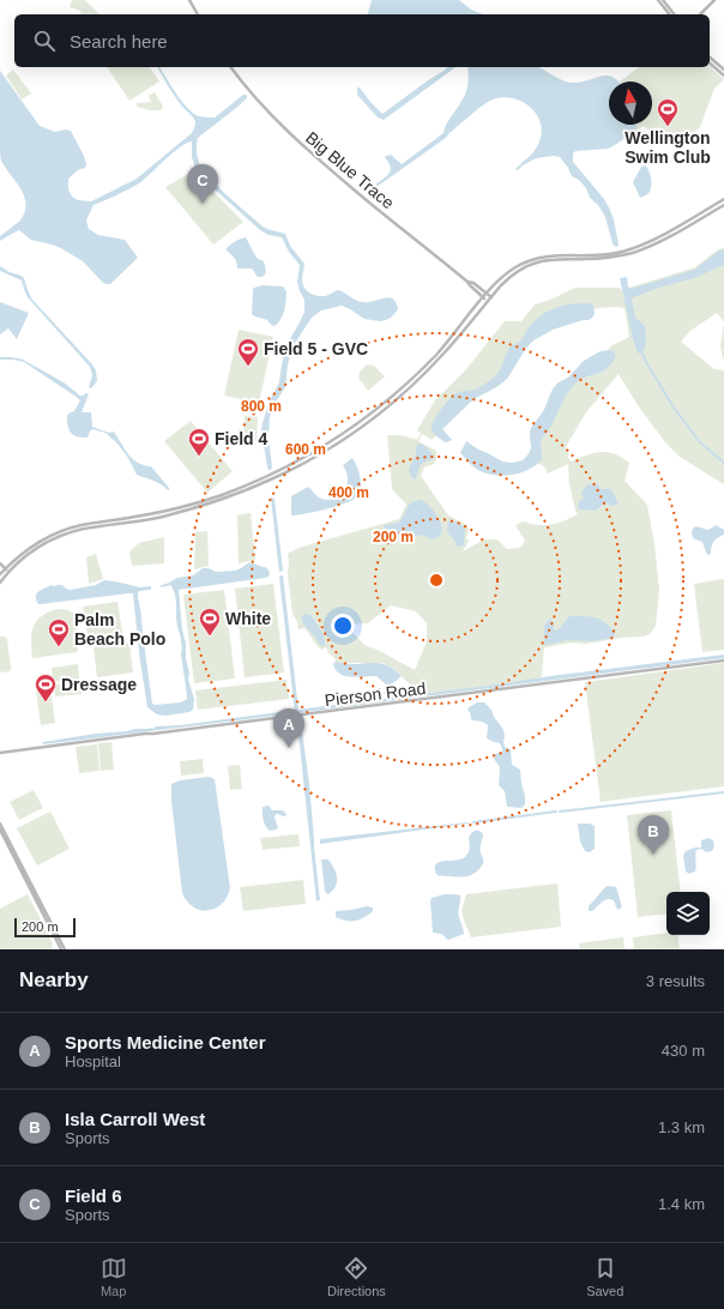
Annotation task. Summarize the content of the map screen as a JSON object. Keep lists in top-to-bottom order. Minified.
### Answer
{"streets":{"street":["Big Blue Trace","Pierson Road"]},"places":{"sports":["Wellington Swim Club","Field 5 - GVC","Field 4","White","Palm Beach Polo","Dressage"]},"scale_bar":"200 m","north":"top","page":{"search":"Search here","pins":["C","A","B"],"scale":"200 m","heading":["Nearby","3 results"],"list":[{"mark":"A","name":"Sports Medicine Center","note":"Hospital","value":"430 m"},{"mark":"B","name":"Isla Carroll West","note":"Sports","value":"1.3 km"},{"mark":"C","name":"Field 6","note":"Sports","value":"1.4 km"}],"nav":["Map","Directions","Saved"]},"rings":["800 m","600 m","400 m","200 m"]}
